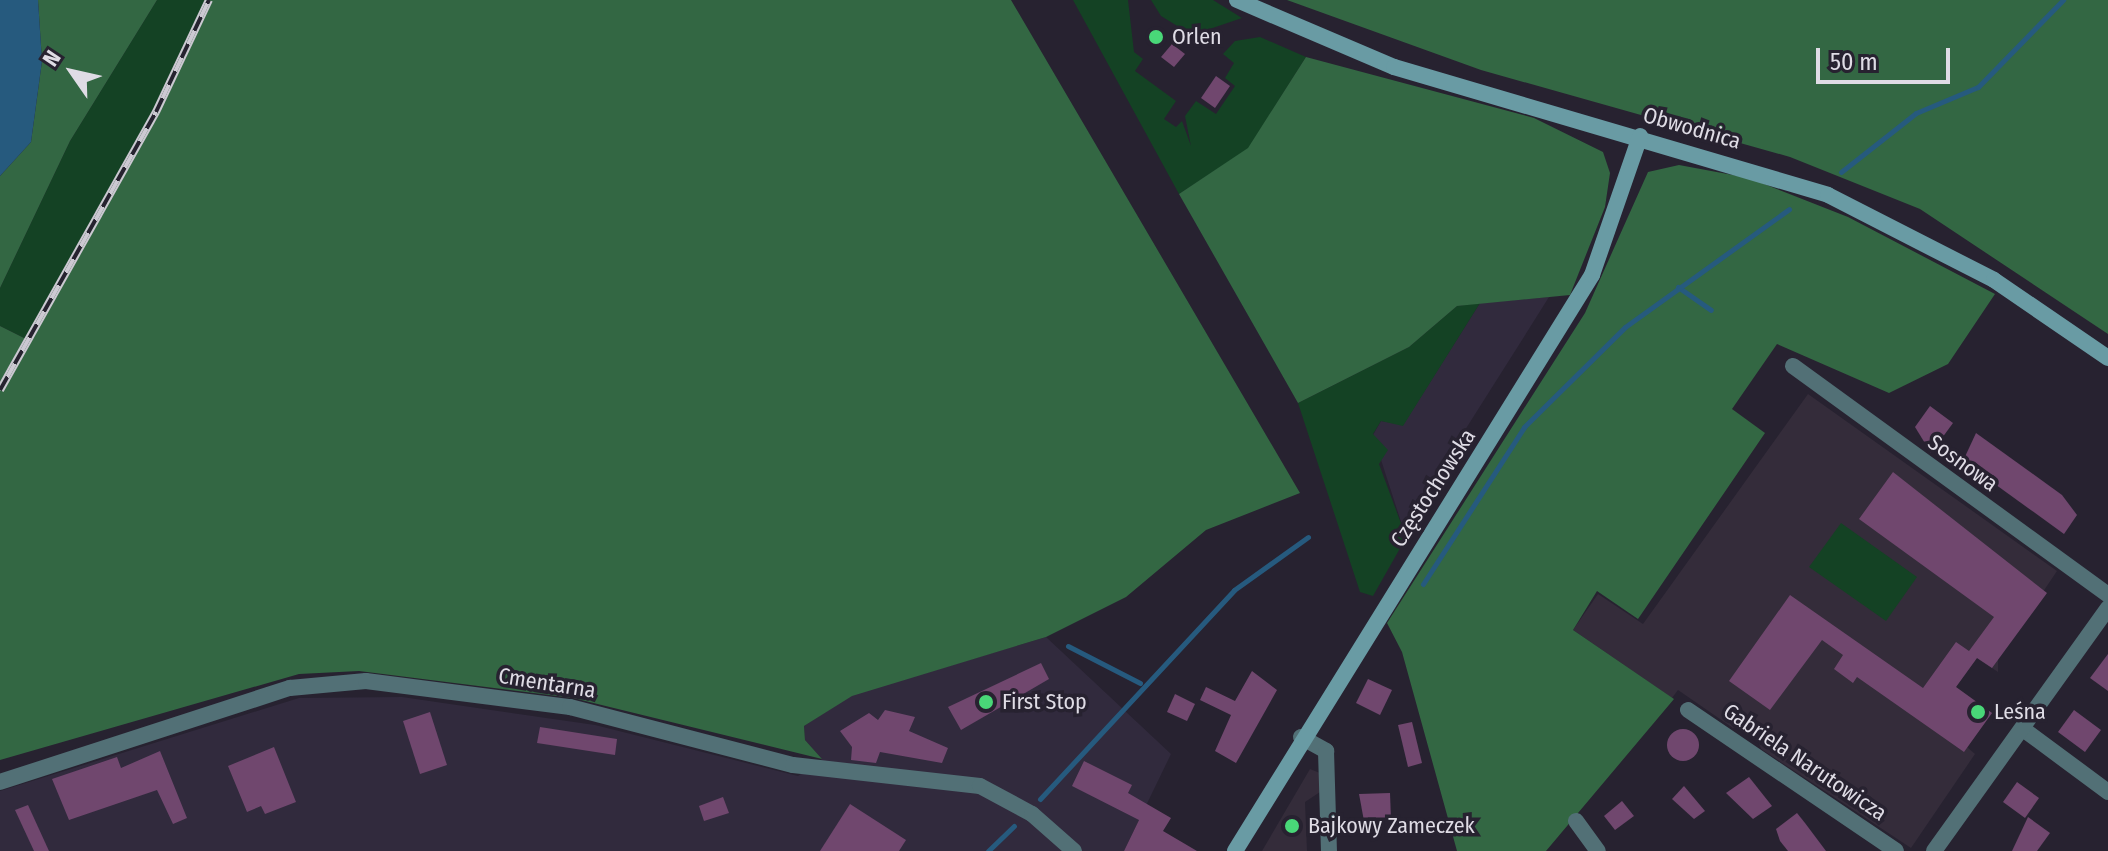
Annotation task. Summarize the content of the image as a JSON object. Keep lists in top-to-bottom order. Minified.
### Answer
{"streets":{"main road":["Obwodnica","Częstochowska"],"street":["Sosnowa","Cmentarna","Gabriela Narutowicza"]},"crossings":[["Obwodnica","Częstochowska"]],"places":["Orlen","First Stop","Leśna","Bajkowy Zameczek"],"scale_bar":"50 m","north":"top left"}
